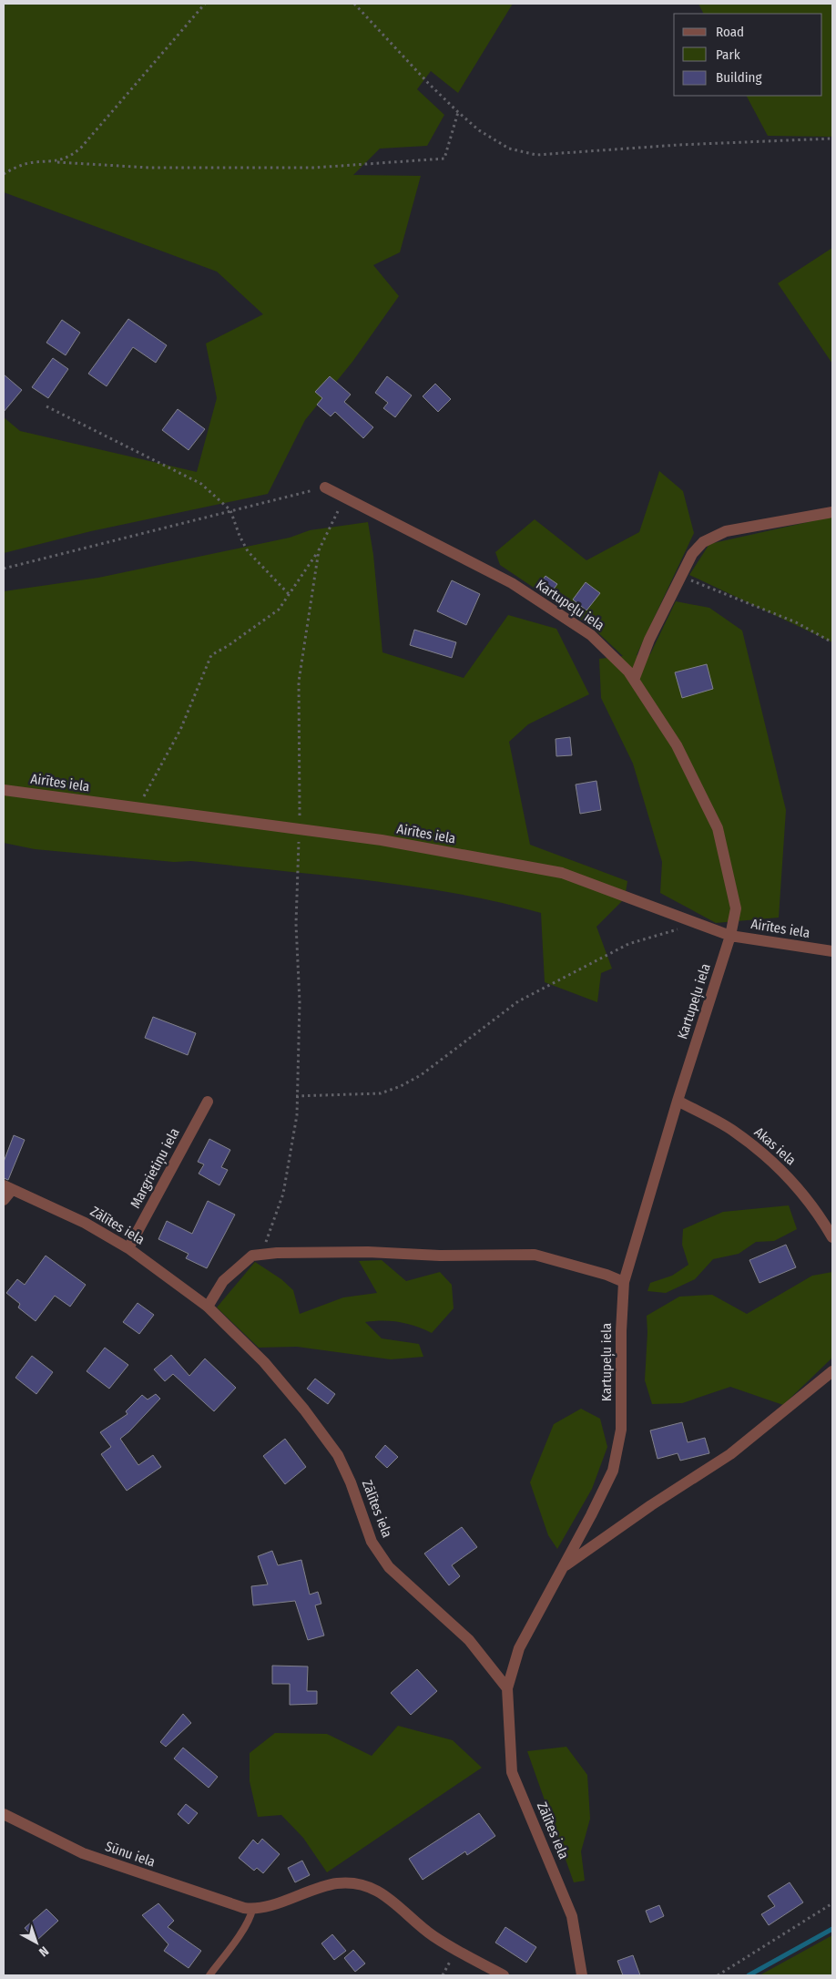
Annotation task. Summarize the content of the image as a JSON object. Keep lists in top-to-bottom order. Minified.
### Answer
{"streets":{"street":["Kartupeļu iela","Airītes iela","Akas iela","Margrietiņu iela","Zālītes iela","Sūnu iela"]},"crossings":[["Kartupeļu iela","Airītes iela"],["Kartupeļu iela","Akas iela"],["Kartupeļu iela","Zālītes iela"],["Margrietiņu iela","Zālītes iela"]],"legend":["Road","Park","Building"],"north":"bottom right"}
